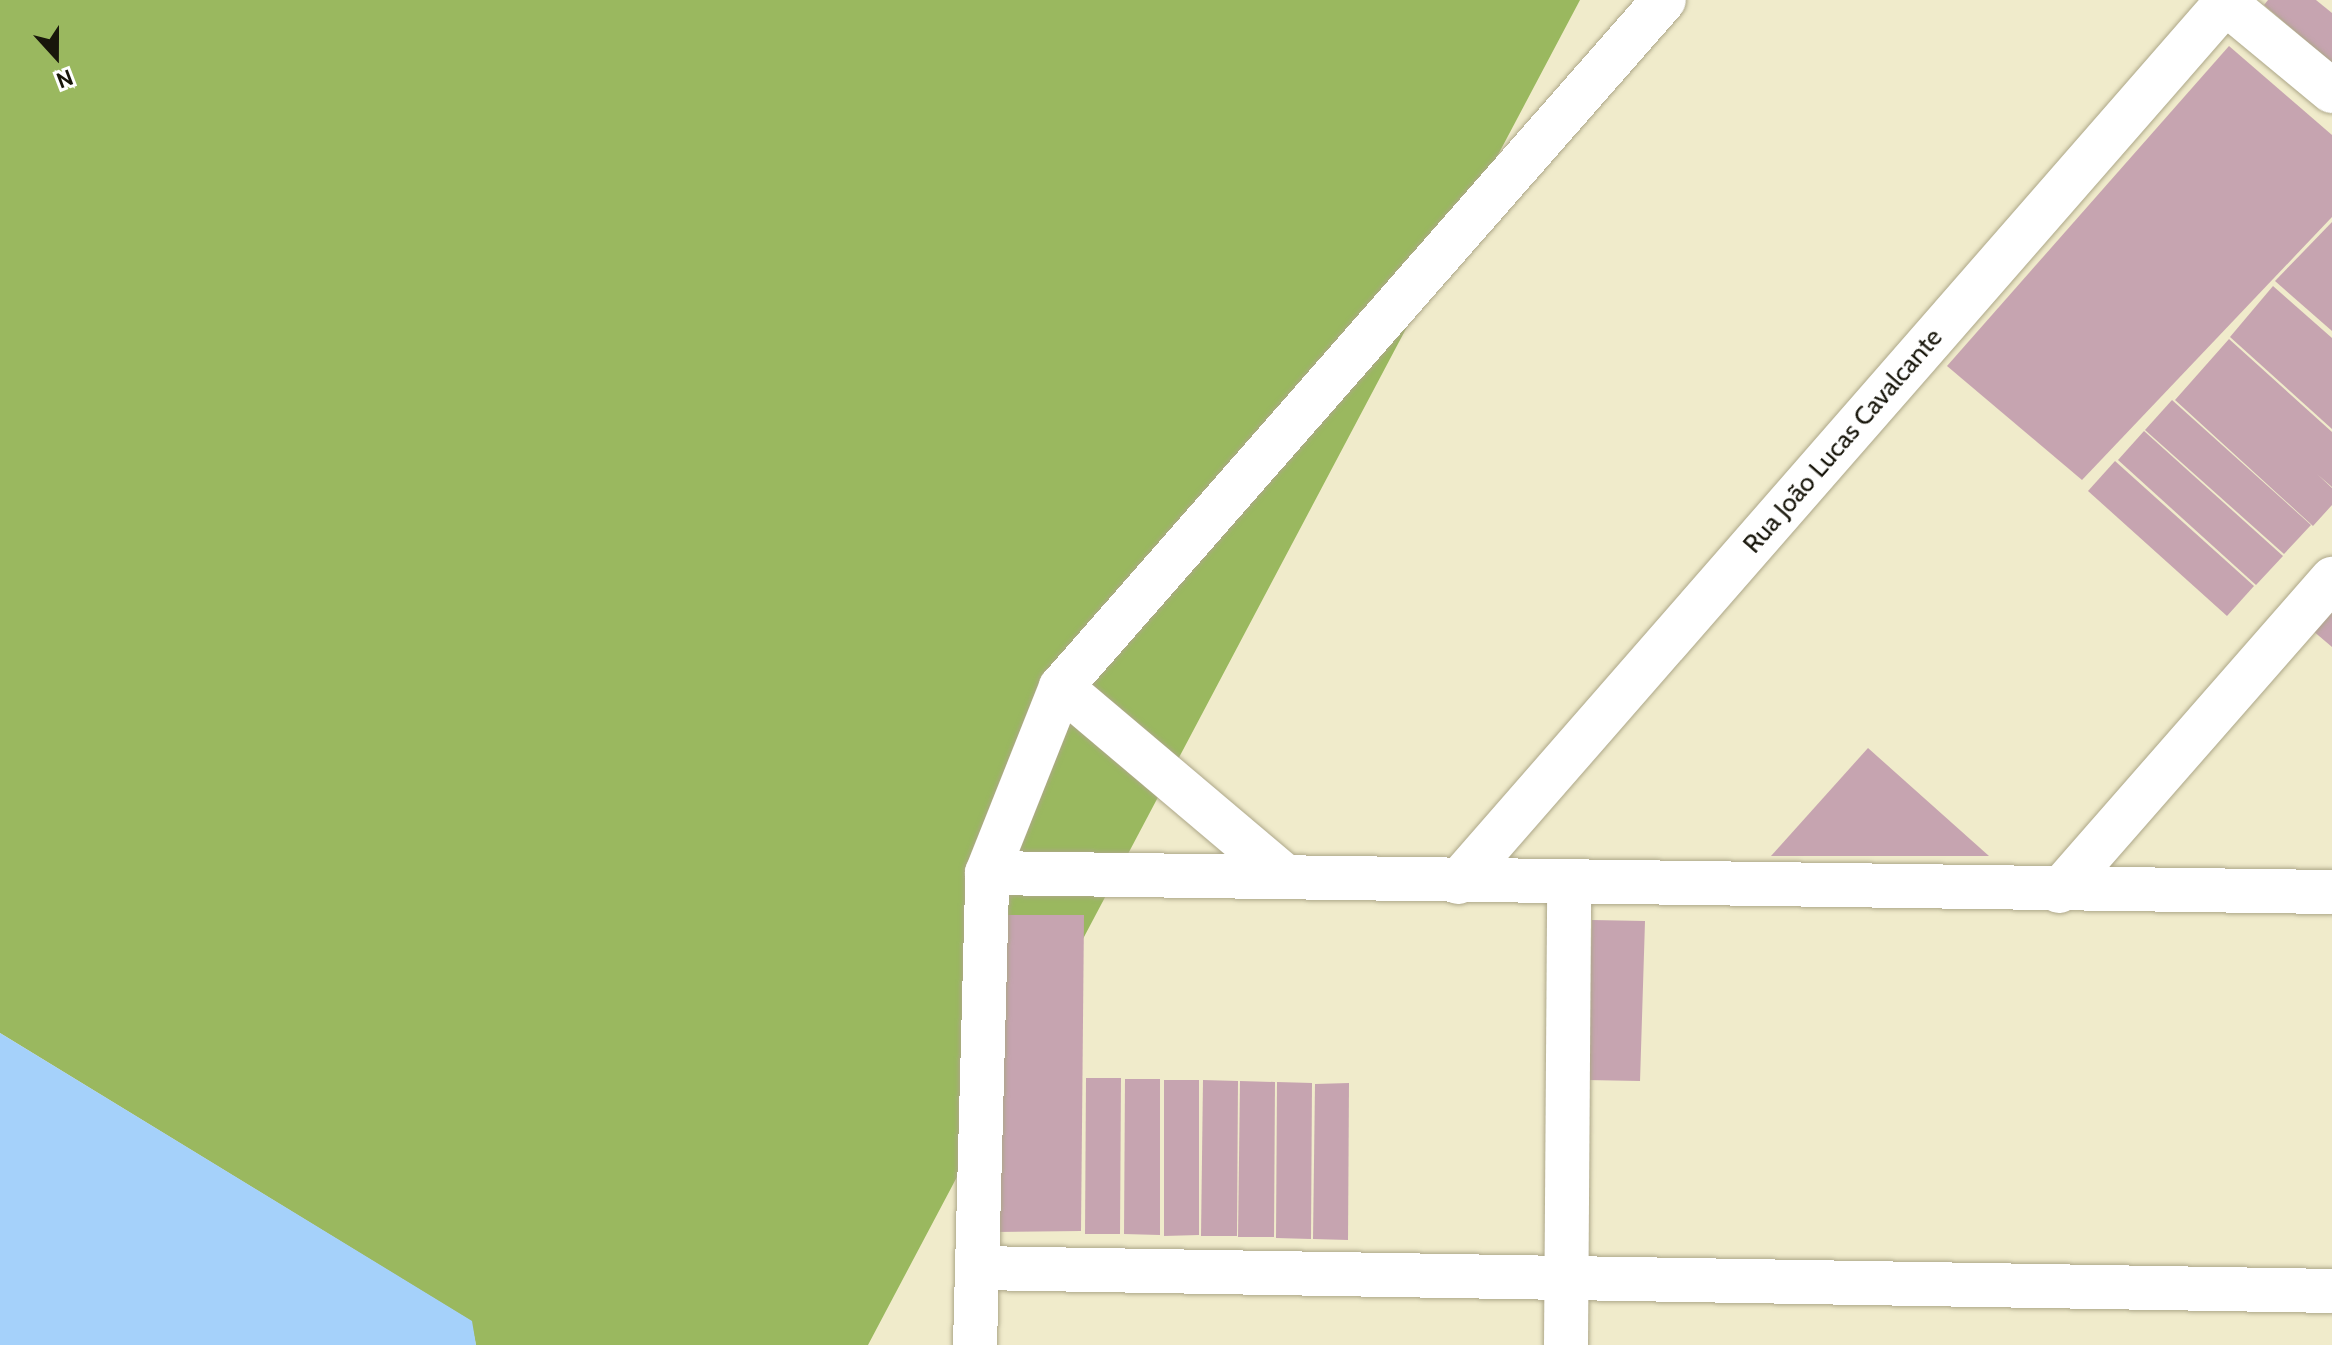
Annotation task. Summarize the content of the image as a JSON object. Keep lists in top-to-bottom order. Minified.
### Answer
{"streets":{"street":["Rua João Lucas Cavalcante"]},"north":"bottom"}
